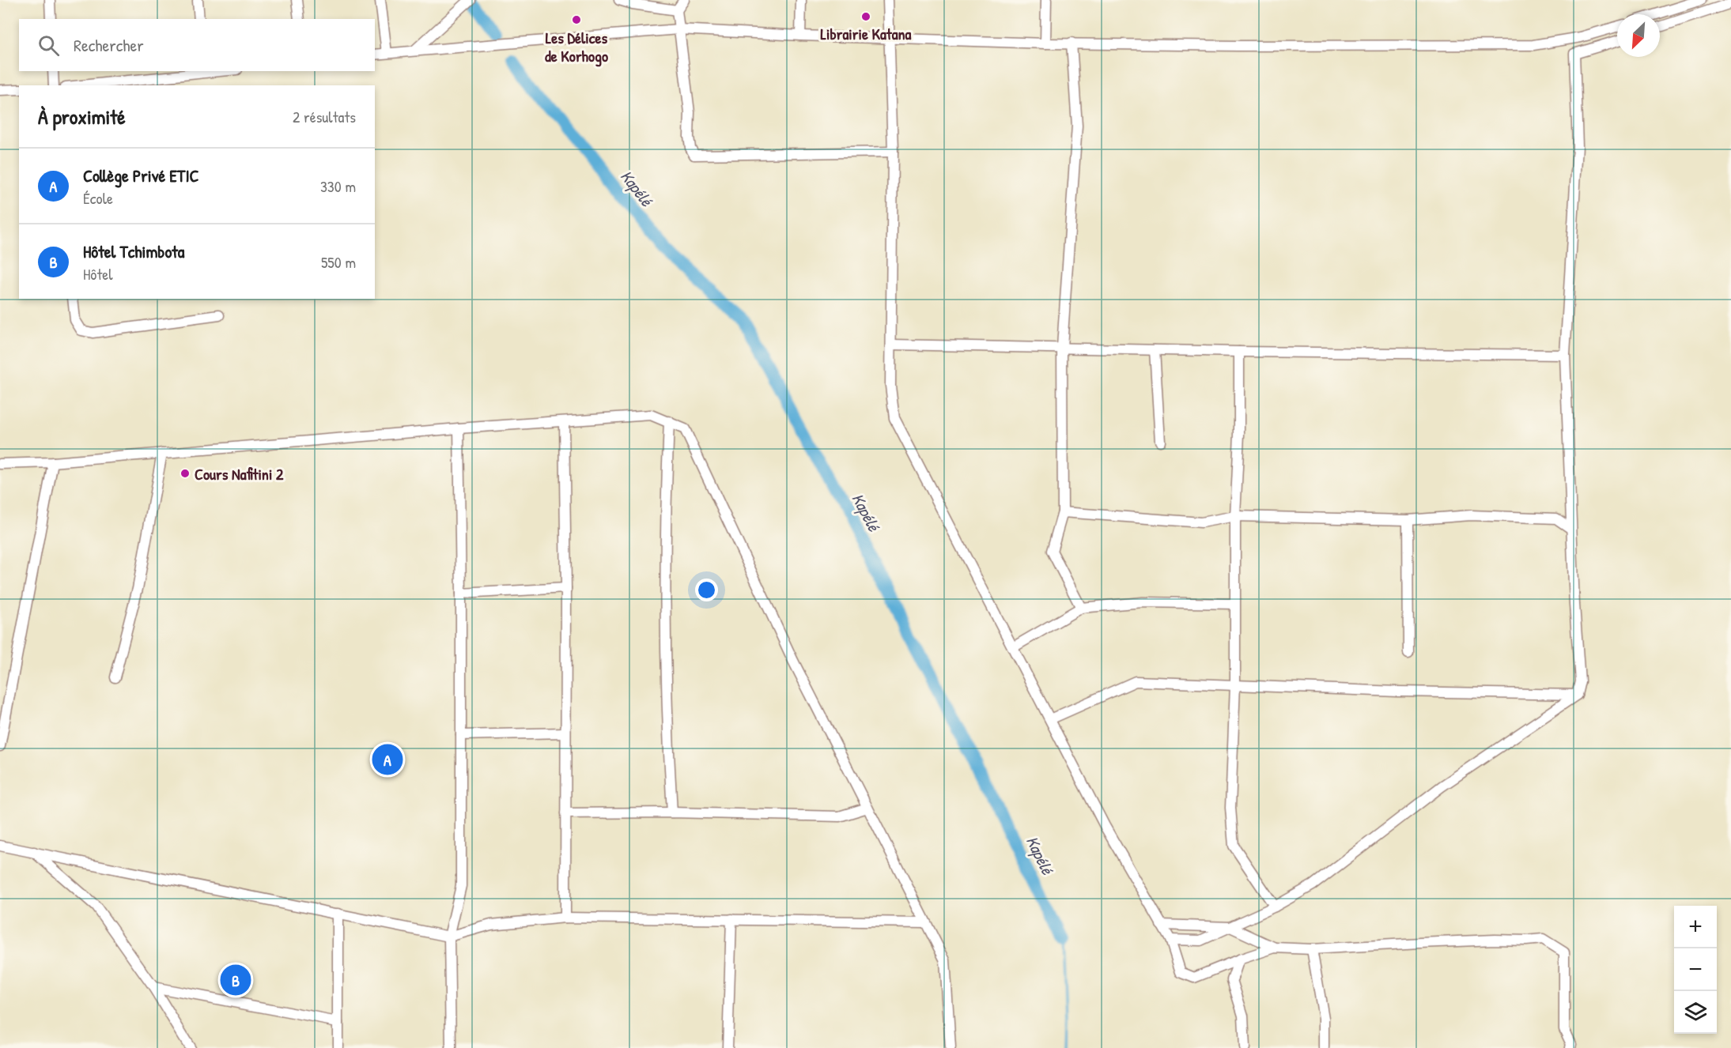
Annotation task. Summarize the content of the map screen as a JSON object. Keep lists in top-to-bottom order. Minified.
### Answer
{"water":["Kapélé"],"places":["Librairie Katana","Les Délices de Korhogo","Cours Nafitini 2"],"north":"bottom left","page":{"search":"Rechercher","heading":["À proximité","2 résultats"],"list":[{"mark":"A","name":"Collège Privé ETIC","note":"École","value":"330 m"},{"mark":"B","name":"Hôtel Tchimbota","note":"Hôtel","value":"550 m"}],"pins":["A","B"],"map_buttons":["+","−"]}}
